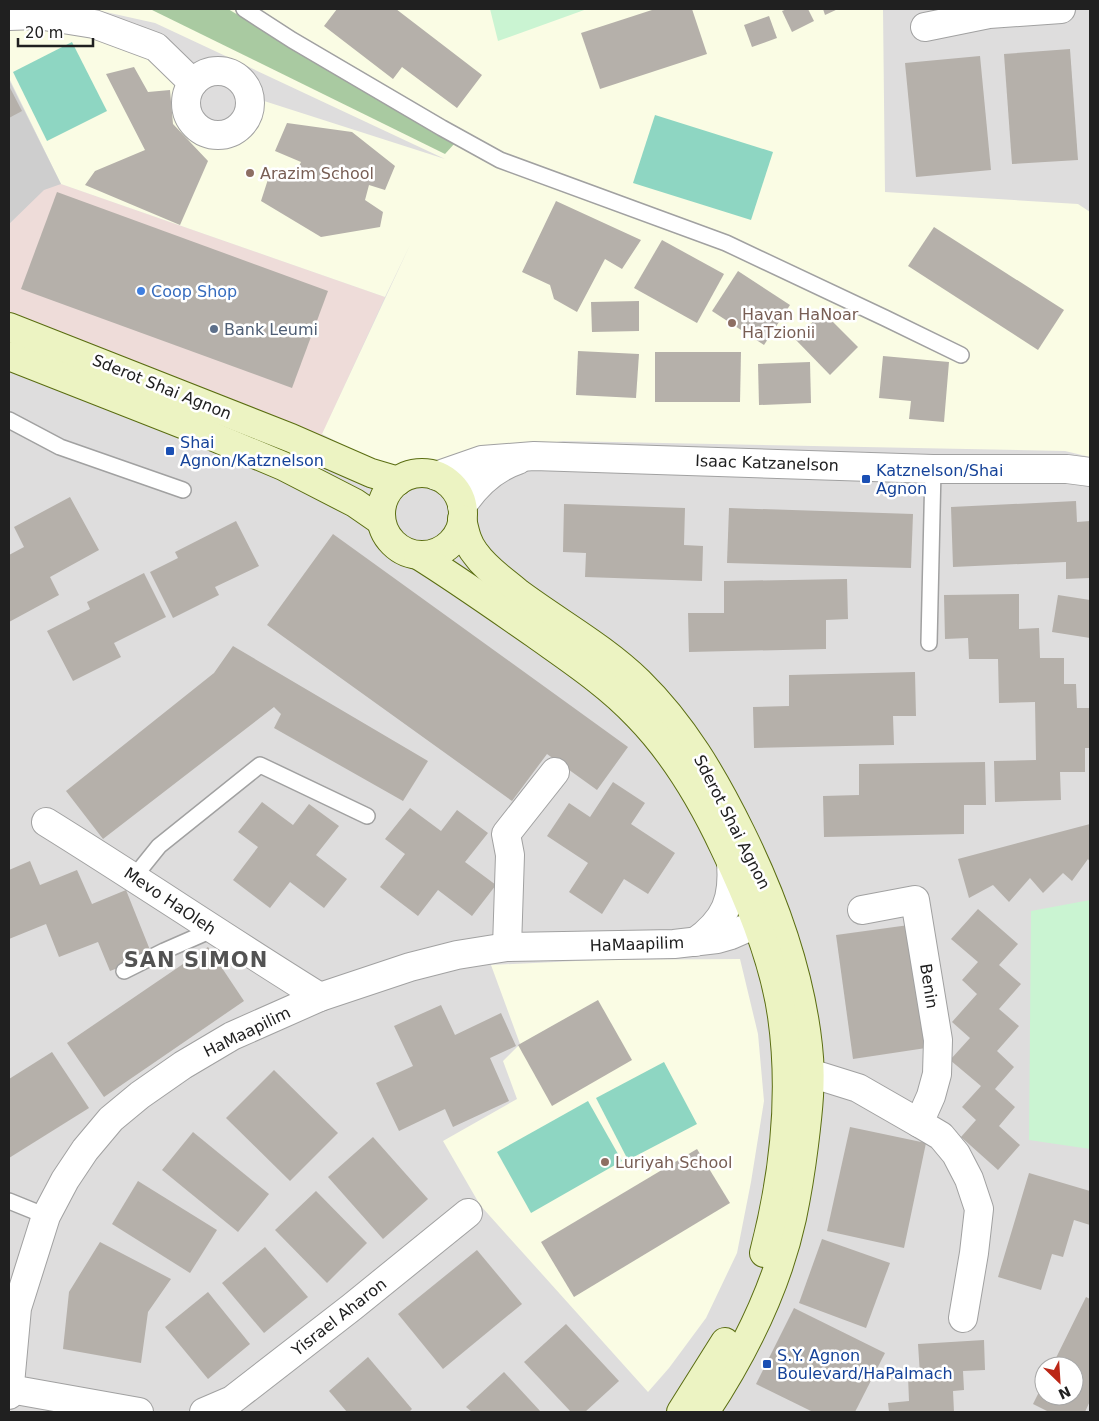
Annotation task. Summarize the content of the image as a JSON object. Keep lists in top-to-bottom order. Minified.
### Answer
{"streets":{"street":["Sderot Shai Agnon","Isaac Katzanelson","Mevo HaOleh","HaMaapilim","Benin","Yisrael Aharon"]},"crossings":[["Sderot Shai Agnon","Isaac Katzanelson"],["Sderot Shai Agnon","HaMaapilim"],["Mevo HaOleh","HaMaapilim"]],"districts":["SAN SIMON"],"places":{"other":["Arazim School","Coop Shop","Havan HaNoar HaTzionii","Bank Leumi","Luriyah School"],"transit":["Shai Agnon/Katznelson","Katznelson/Shai Agnon","S.Y. Agnon Boulevard/HaPalmach"]},"scale_bar":"20 m","north":"bottom right"}
